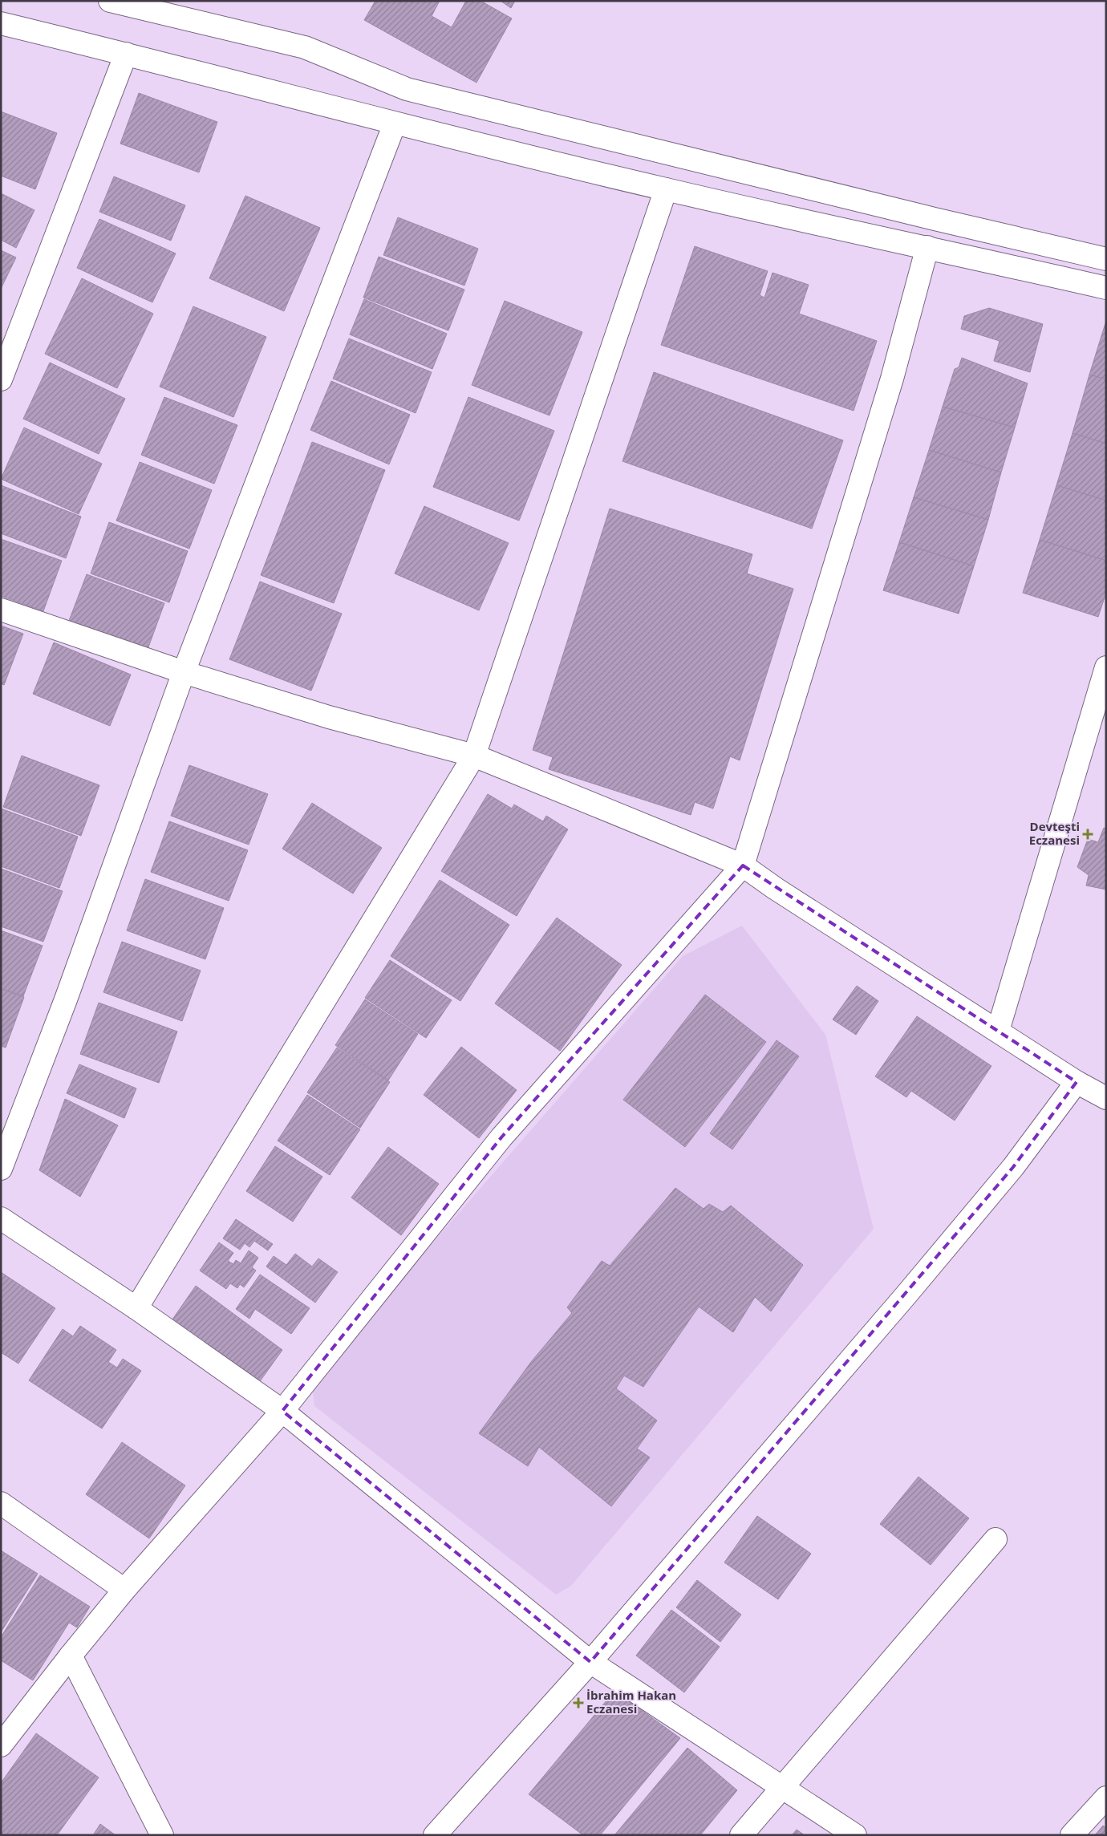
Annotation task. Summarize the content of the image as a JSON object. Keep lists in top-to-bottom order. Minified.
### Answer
{"places":{"health":["Devteşti Eczanesi","İbrahim Hakan Eczanesi"]}}
